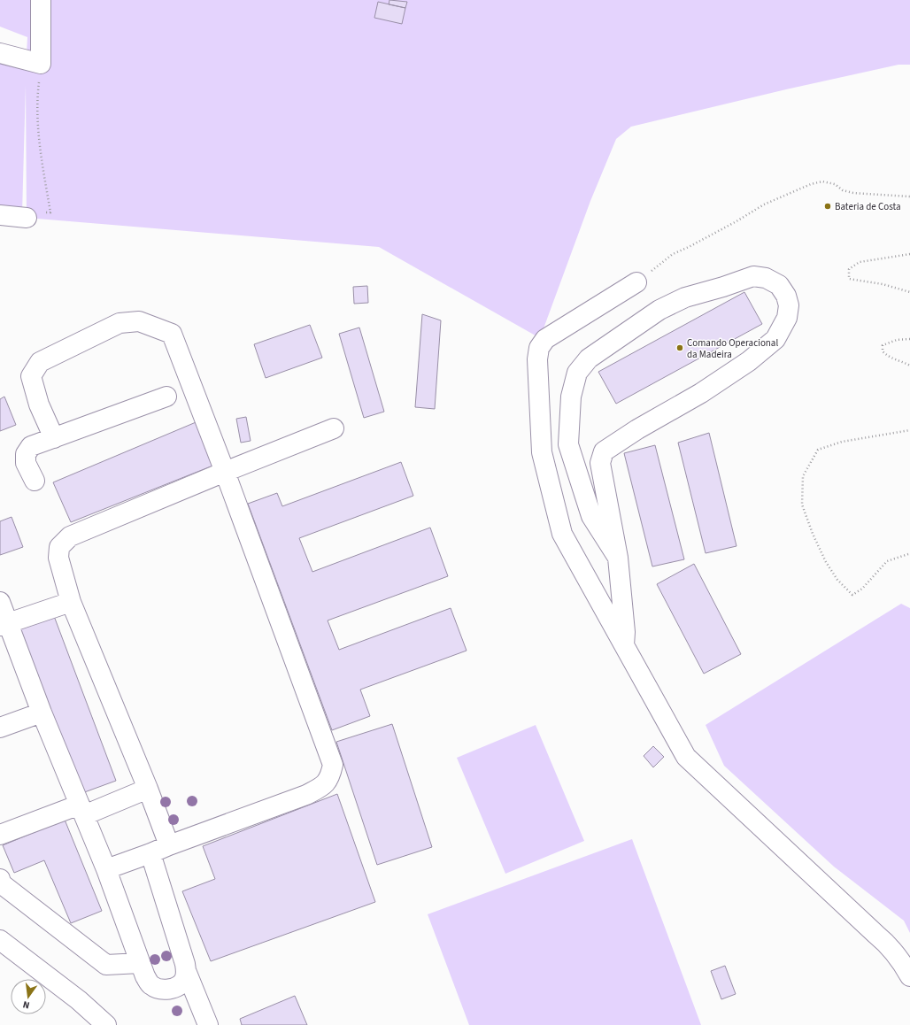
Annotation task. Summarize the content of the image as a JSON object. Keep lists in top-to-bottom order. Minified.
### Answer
{"places":["Bateria de Costa","Comando Operacional da Madeira"],"north":"bottom"}
